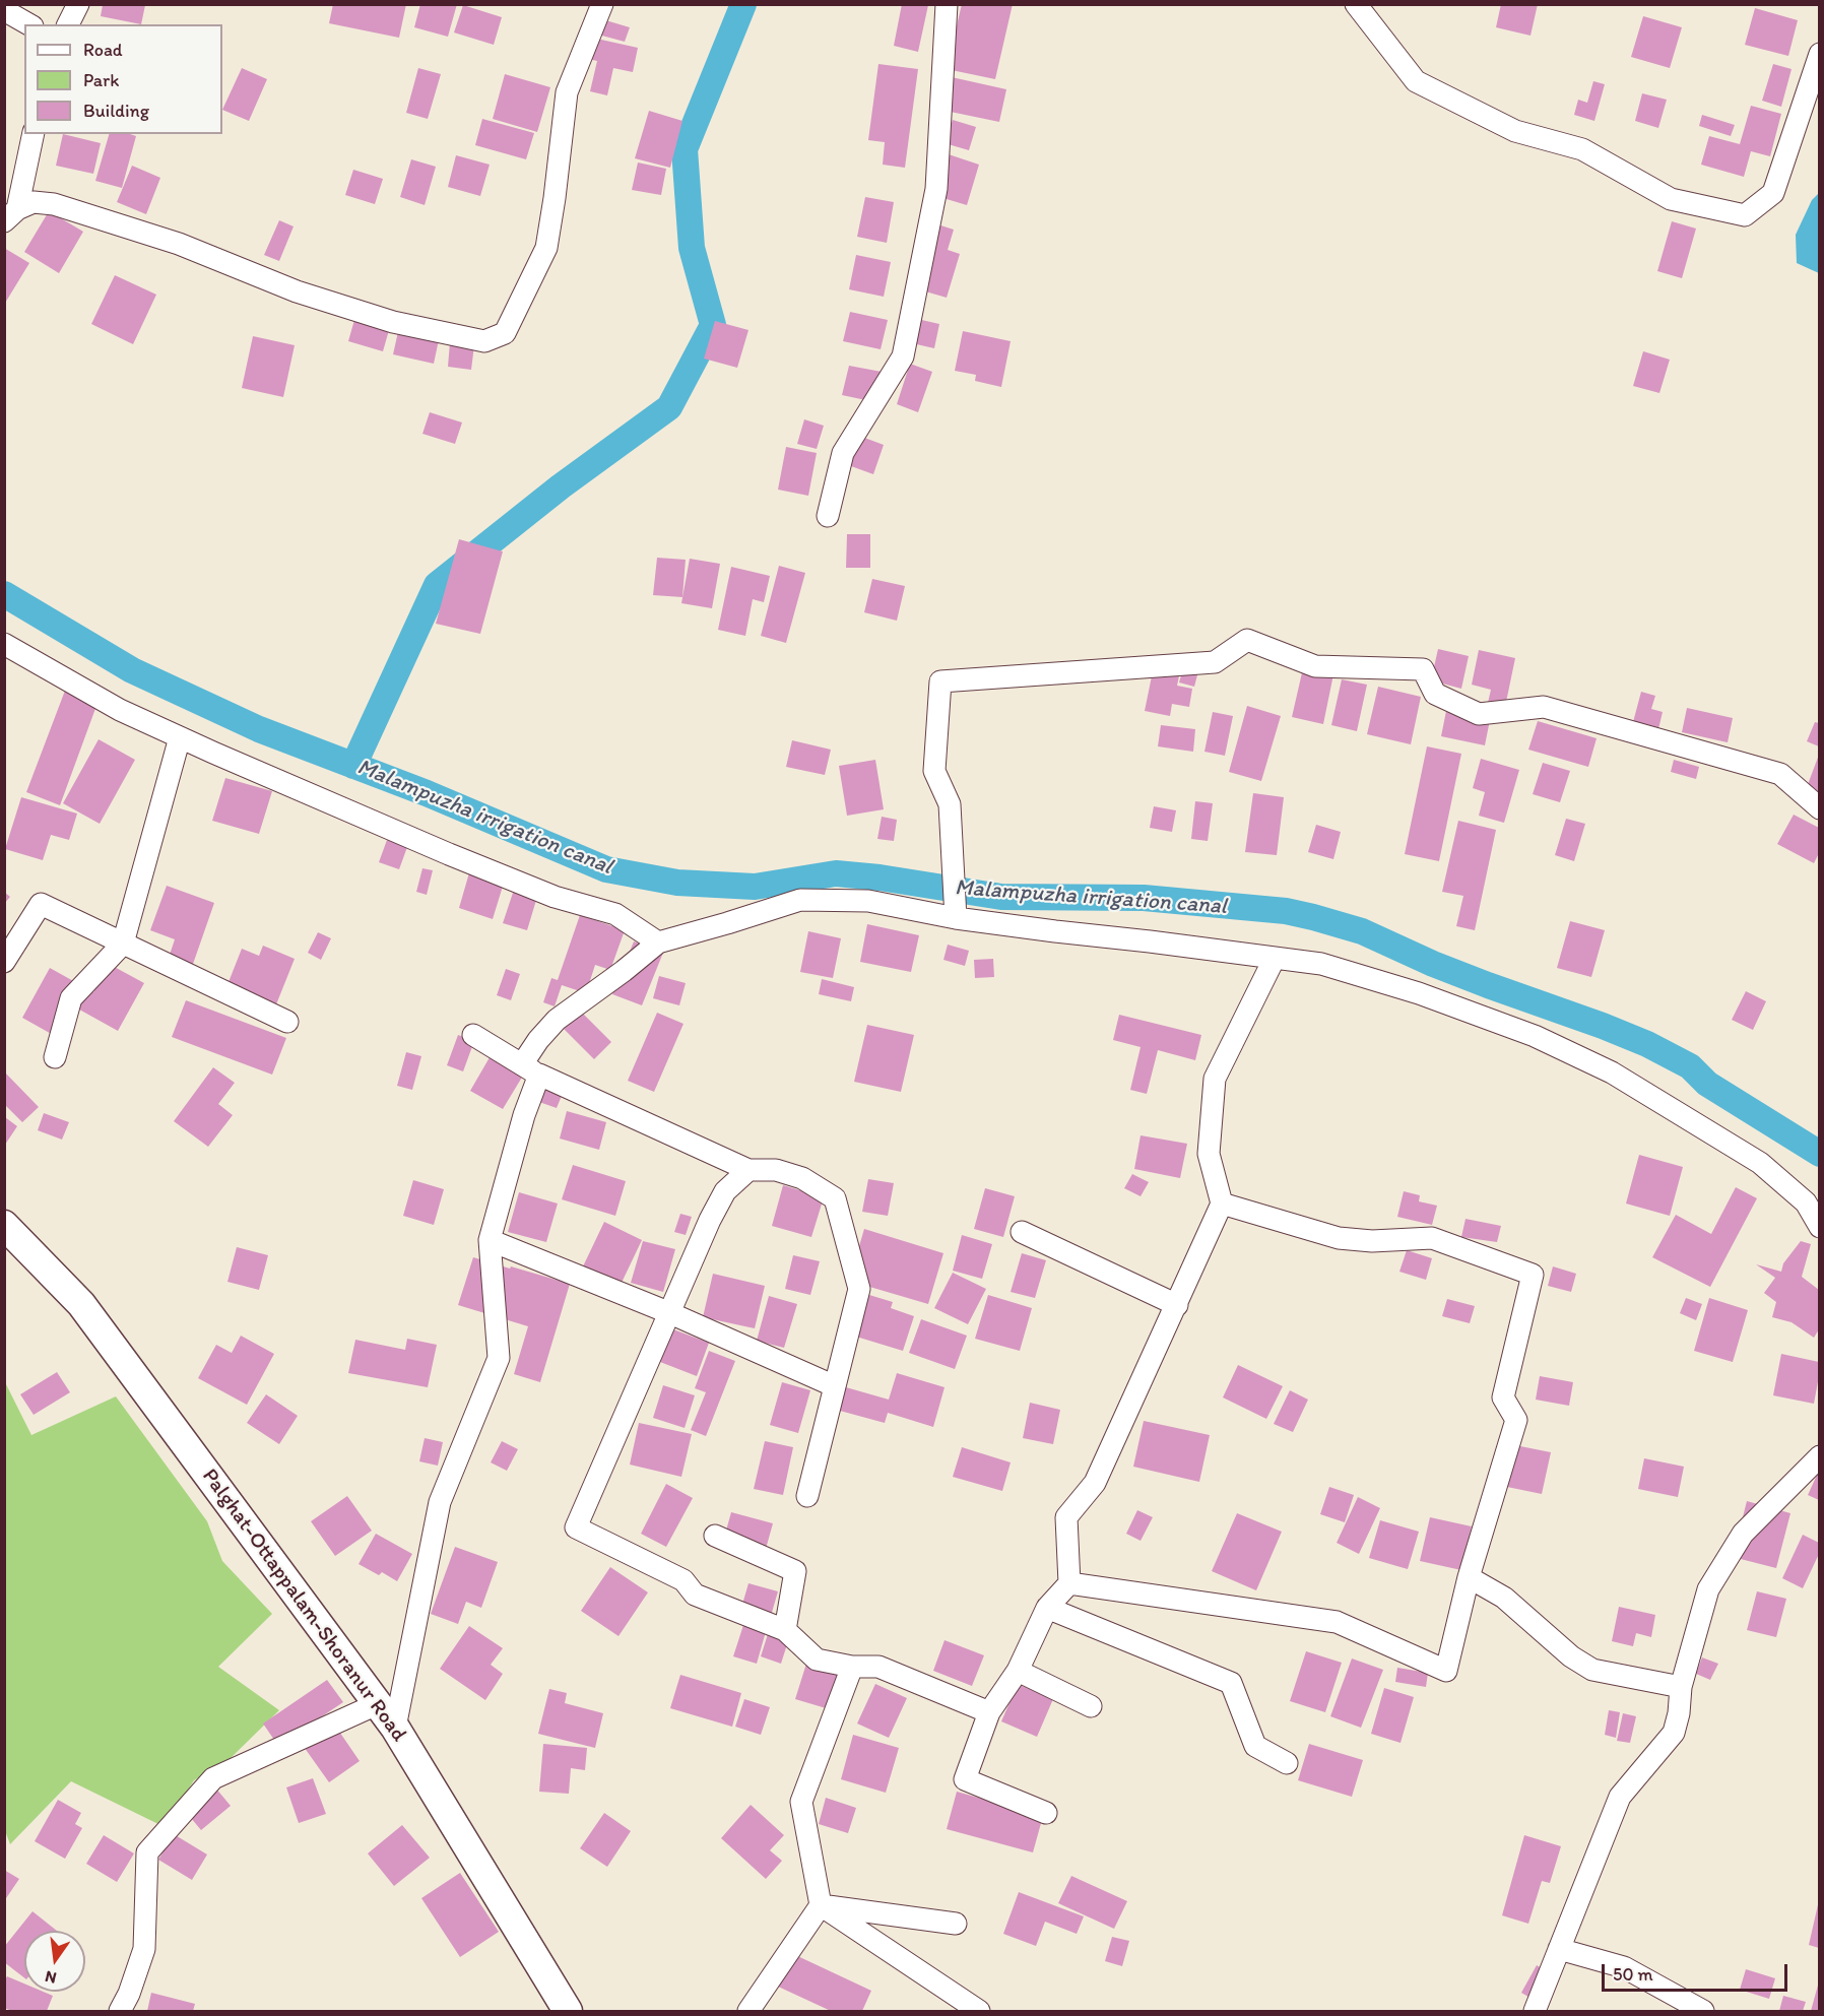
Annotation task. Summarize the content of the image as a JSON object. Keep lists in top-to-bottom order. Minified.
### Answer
{"streets":{"main road":["Palghat-Ottappalam-Shoranur Road"]},"water":["Malampuzha irrigation canal"],"legend":["Road","Park","Building"],"scale_bar":"50 m","north":"bottom"}
